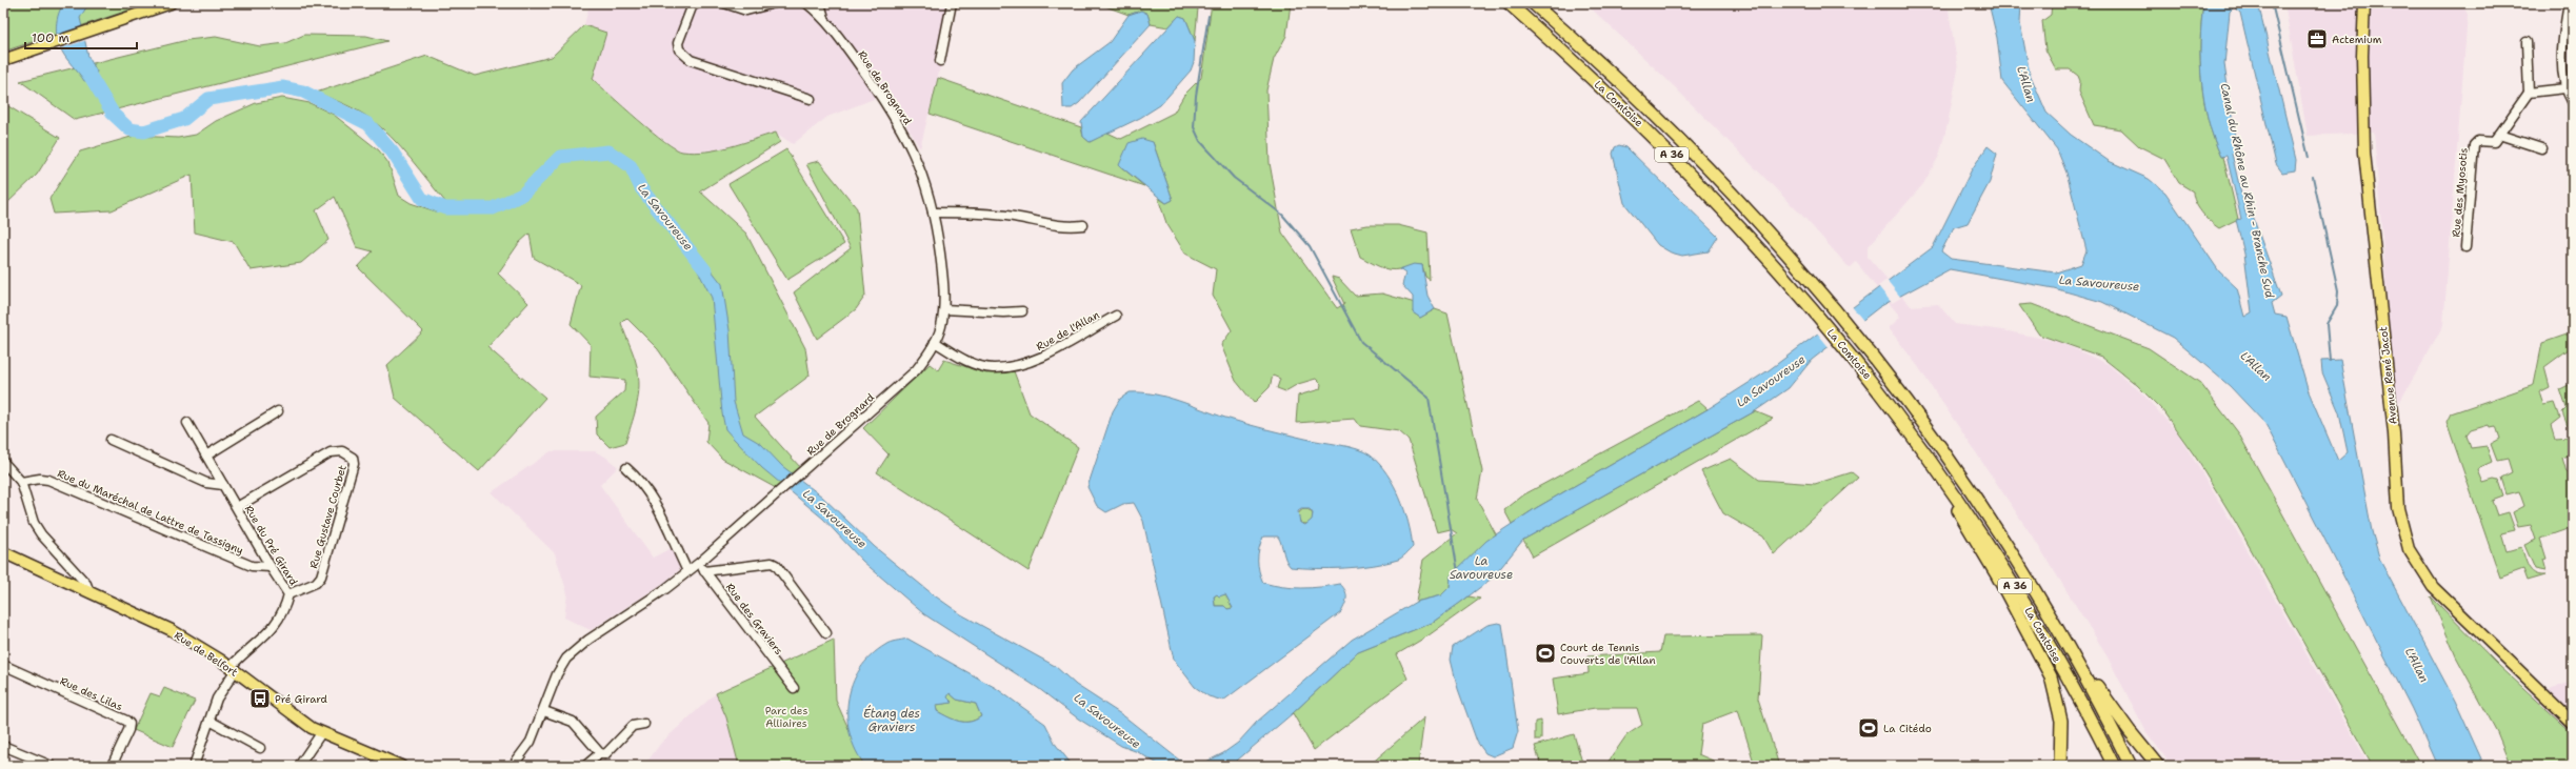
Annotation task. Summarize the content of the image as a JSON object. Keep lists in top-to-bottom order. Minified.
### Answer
{"streets":{"highway":["La Comtoise","A 36"],"main road":["Avenue René Jacot","Rue de Belfort"],"street":["Rue de Brognard","Rue des Myosotis","Rue de l'Allan","Rue du Maréchal de Lattre de Tassigny","Rue Gustave Courbet","Rue du Pré Girard","Rue des Graviers","Rue des Lilas"]},"crossings":[["Rue de Brognard","Rue de l'Allan"],["Rue de Brognard","Rue des Graviers"],["Rue du Maréchal de Lattre de Tassigny","Rue du Pré Girard"],["Rue Gustave Courbet","Rue du Pré Girard"],["Rue du Pré Girard","Rue de Belfort"]],"water":["L'Allan","Canal du Rhône au Rhin - Branche Sud","La Savoureuse","Étang des Graviers"],"parks":["Parc des Alliaires"],"places":{"office":["Actemium"],"sports":["Court de Tennis Couverts de l'Allan","La Citédo"],"bus stop":["Pré Girard"]},"scale_bar":"100 m"}
